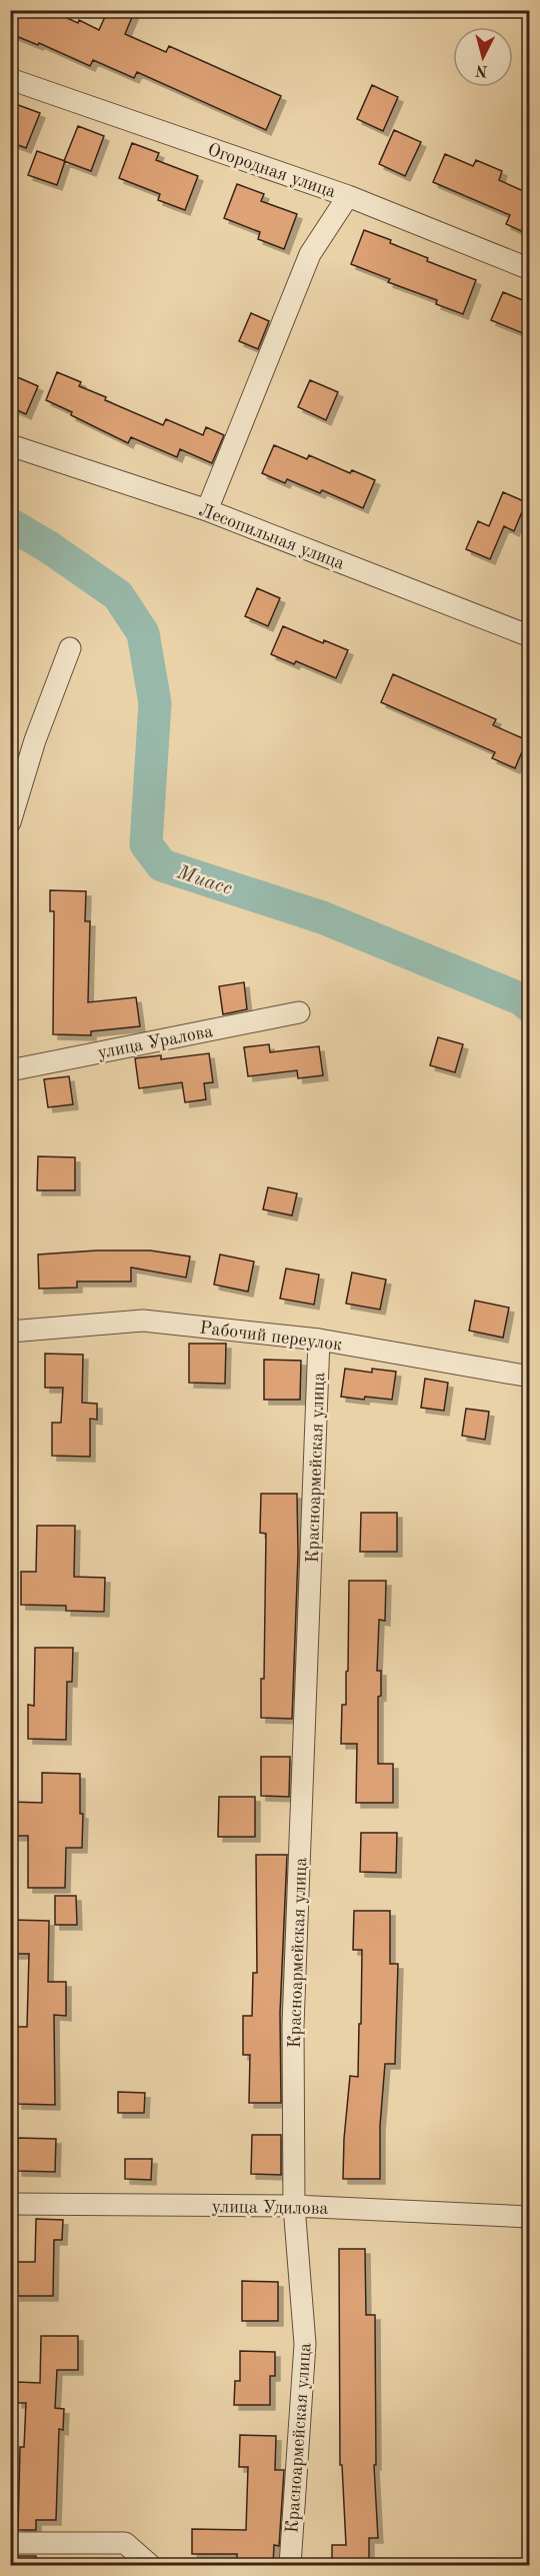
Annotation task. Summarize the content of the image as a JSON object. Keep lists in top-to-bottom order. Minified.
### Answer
{"streets":{"street":["Огородная улица","Лесопильная улица","улица Уралова","Рабочий переулок","Красноармейская улица","улица Удилова"]},"crossings":[["Рабочий переулок","Красноармейская улица"],["Красноармейская улица","улица Удилова"]],"water":["Миасс"],"north":"bottom"}
